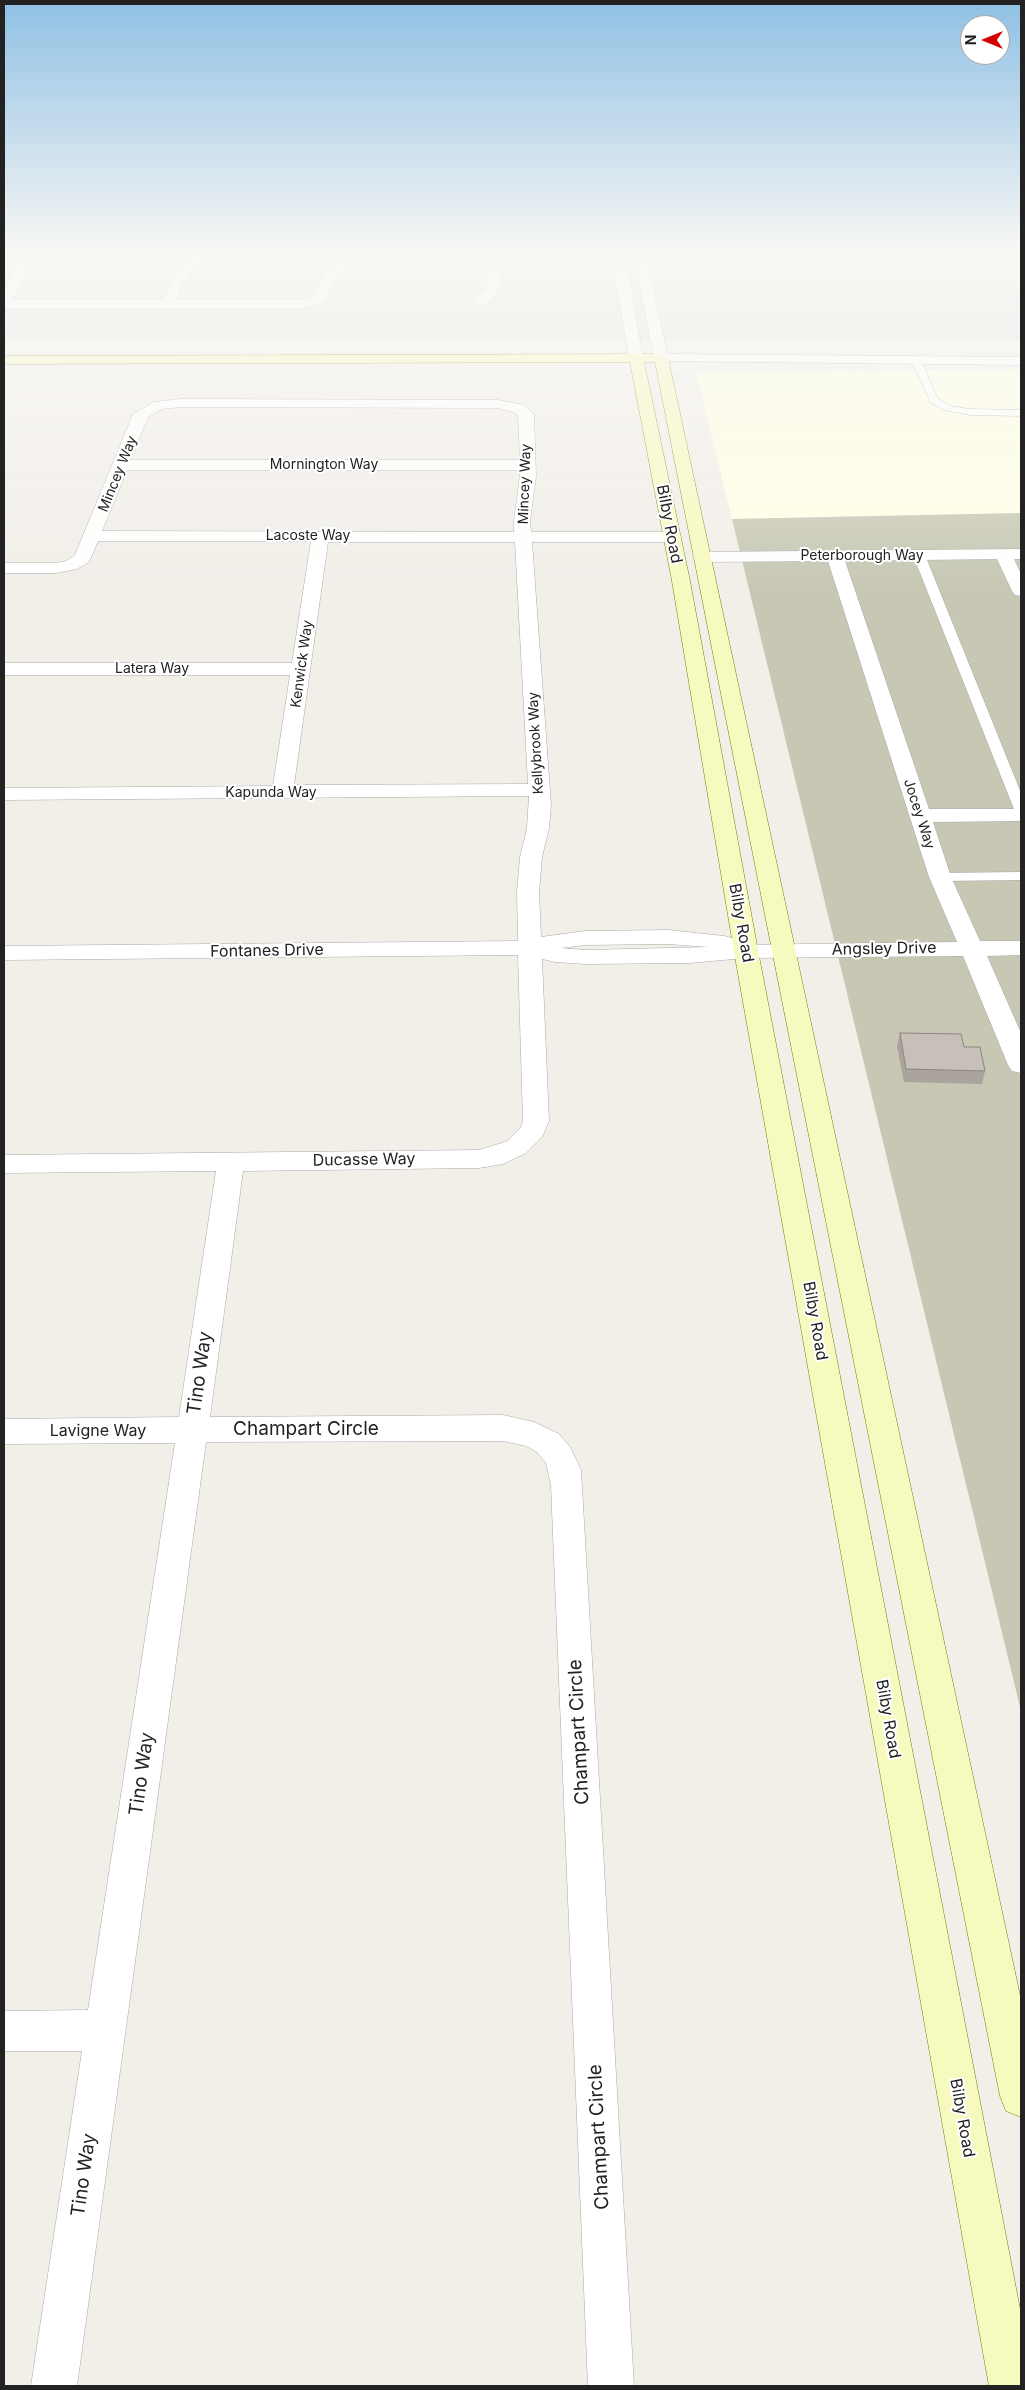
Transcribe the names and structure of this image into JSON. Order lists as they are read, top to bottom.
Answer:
{
  "streets": {
    "main road": ["Bilby Road"],
    "street": [
      "Mornington Way",
      "Mincey Way",
      "Lacoste Way",
      "Peterborough Way",
      "Kenwick Way",
      "Latera Way",
      "Kellybrook Way",
      "Kapunda Way",
      "Jocey Way",
      "Angsley Drive",
      "Fontanes Drive",
      "Ducasse Way",
      "Tino Way",
      "Champart Circle",
      "Lavigne Way"
    ]
  },
  "crossings": [
    ["Mornington Way", "Mincey Way"],
    ["Mincey Way", "Lacoste Way"],
    ["Mincey Way", "Kellybrook Way"],
    ["Bilby Road", "Lacoste Way"],
    ["Bilby Road", "Peterborough Way"],
    ["Bilby Road", "Angsley Drive"],
    ["Bilby Road", "Fontanes Drive"],
    ["Lacoste Way", "Kenwick Way"],
    ["Lacoste Way", "Kellybrook Way"],
    ["Peterborough Way", "Jocey Way"],
    ["Kenwick Way", "Latera Way"],
    ["Kenwick Way", "Kapunda Way"],
    ["Kellybrook Way", "Kapunda Way"],
    ["Kellybrook Way", "Fontanes Drive"],
    ["Kellybrook Way", "Ducasse Way"],
    ["Jocey Way", "Angsley Drive"],
    ["Angsley Drive", "Fontanes Drive"],
    ["Fontanes Drive", "Ducasse Way"],
    ["Ducasse Way", "Tino Way"],
    ["Tino Way", "Champart Circle"],
    ["Tino Way", "Lavigne Way"],
    ["Champart Circle", "Lavigne Way"]
  ],
  "north": "left"
}
